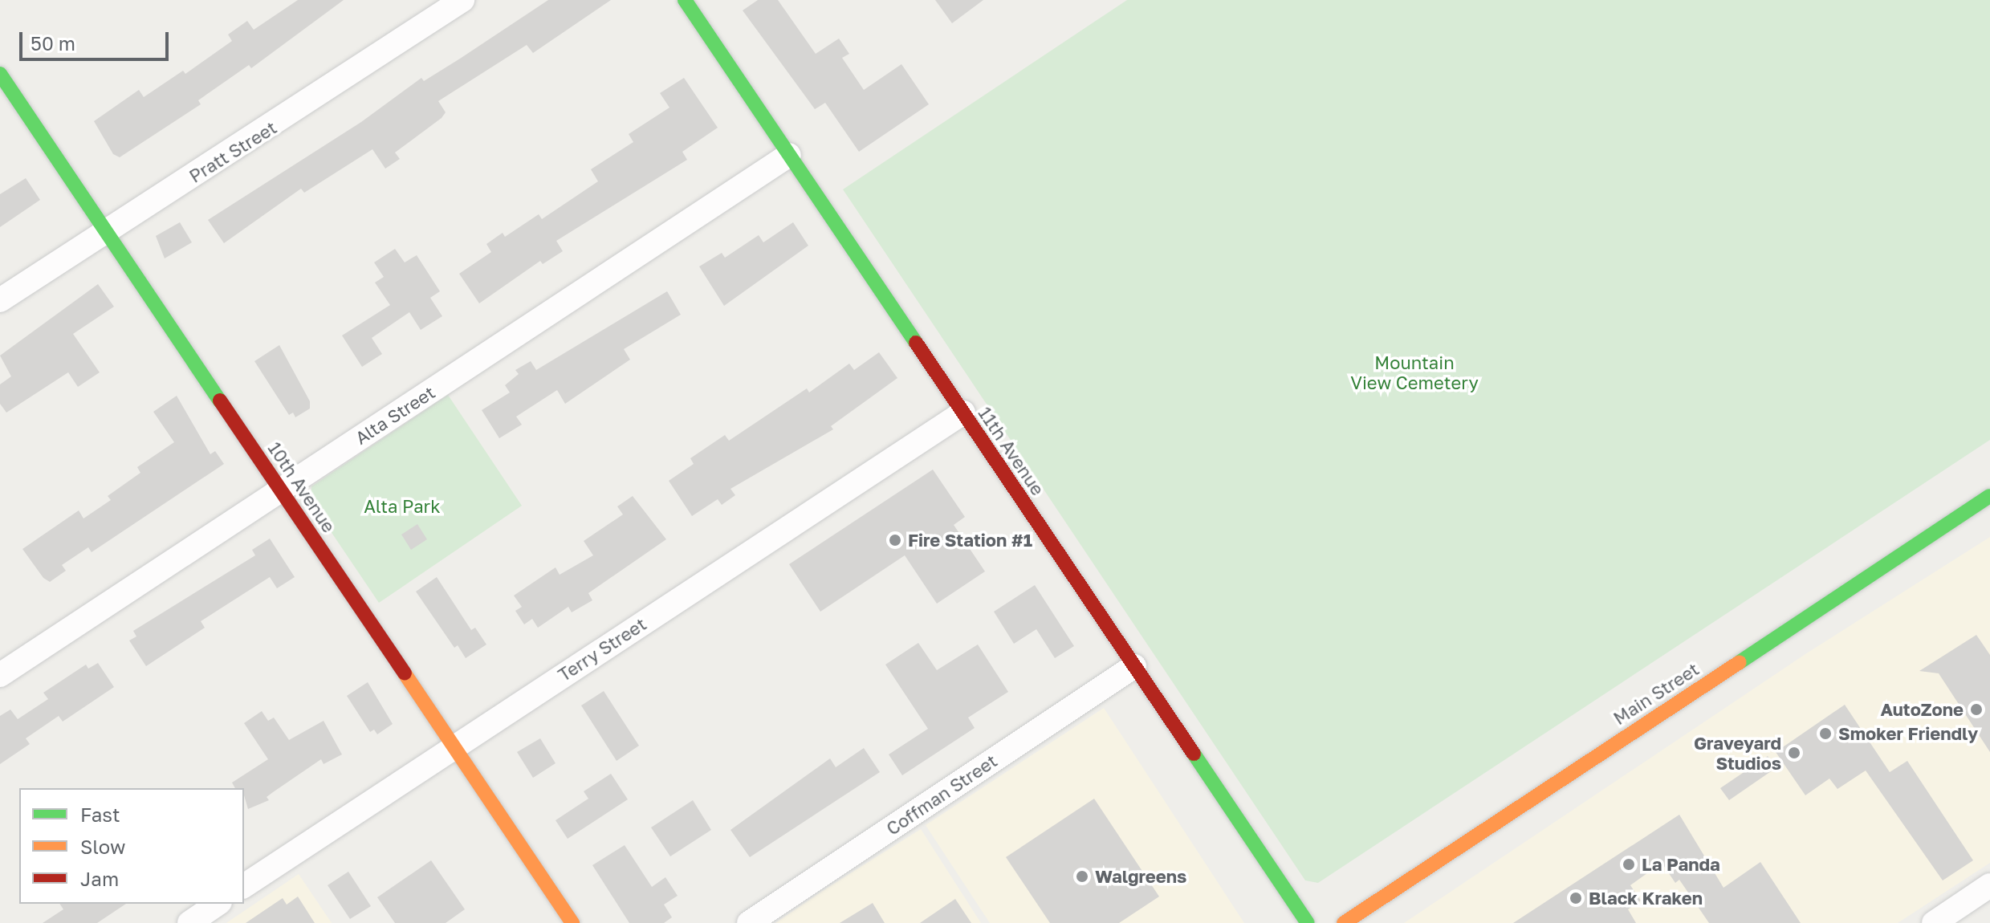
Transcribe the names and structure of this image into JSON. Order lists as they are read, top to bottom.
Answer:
{
  "streets": {
    "main road": ["11th Avenue", "10th Avenue", "Main Street"],
    "street": [
      "Pratt Street",
      "Alta Street",
      "Terry Street",
      "Coffman Street"
    ]
  },
  "crossings": [
    ["Pratt Street", "10th Avenue"],
    ["Alta Street", "11th Avenue"],
    ["Alta Street", "10th Avenue"],
    ["11th Avenue", "Terry Street"],
    ["11th Avenue", "Coffman Street"],
    ["10th Avenue", "Terry Street"]
  ],
  "parks": ["Mountain View Cemetery", "Alta Park"],
  "places": [
    "Fire Station #1",
    "AutoZone",
    "Smoker Friendly",
    "Graveyard Studios",
    "La Panda",
    "Walgreens",
    "Black Kraken"
  ],
  "legend": ["Fast", "Slow", "Jam"],
  "scale_bar": "50 m"
}
